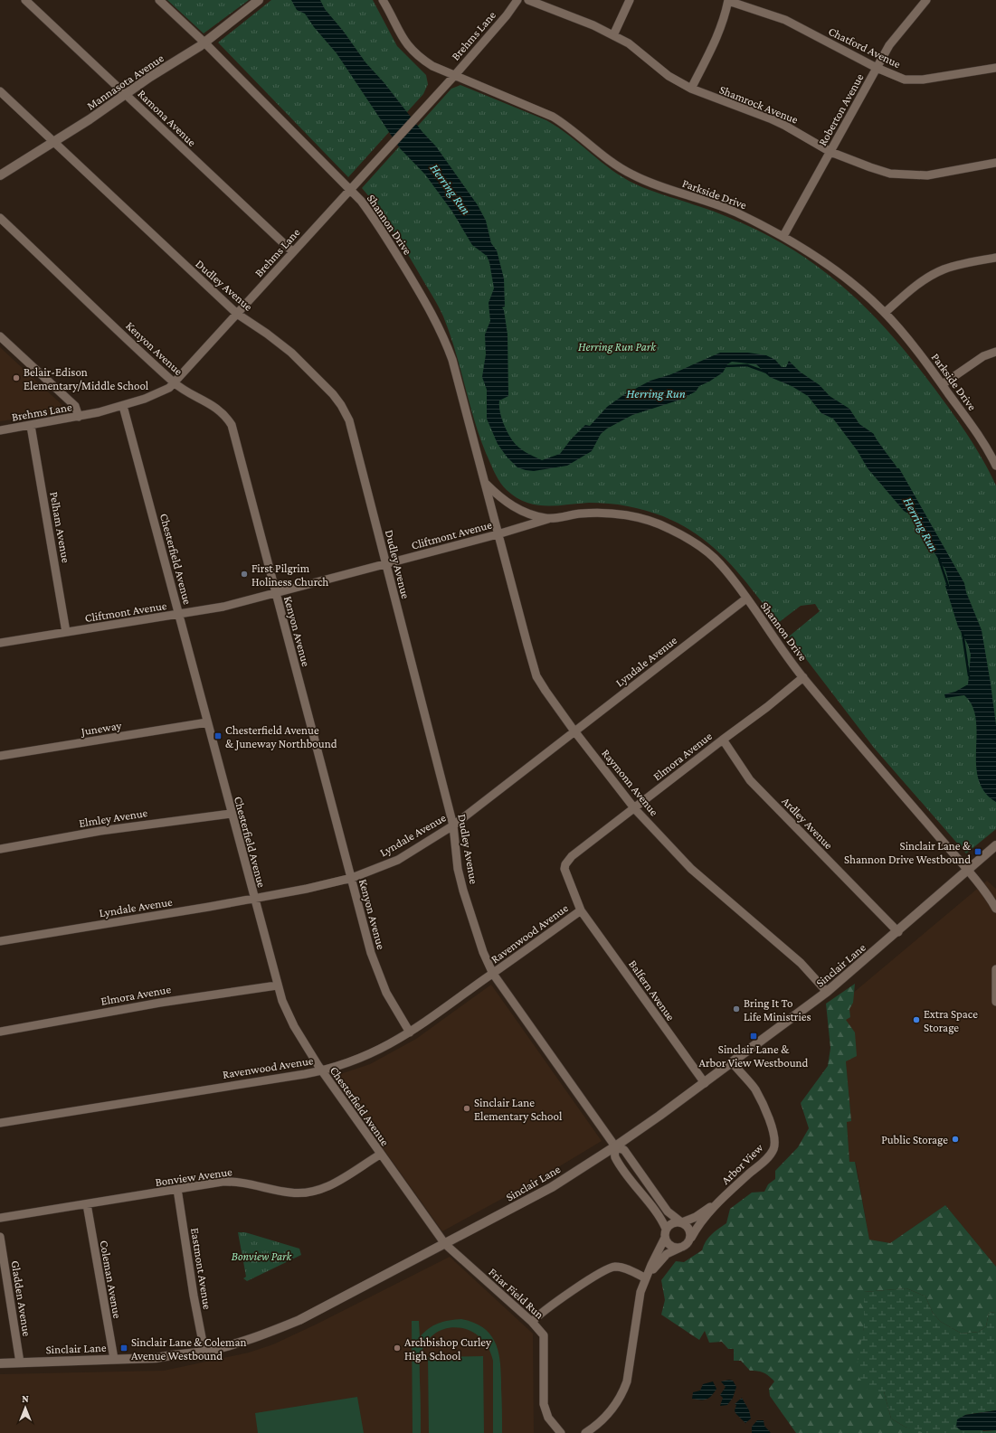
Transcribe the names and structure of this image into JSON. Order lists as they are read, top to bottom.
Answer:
{
  "streets": {
    "main road": ["Mannasota Avenue", "Sinclair Lane"],
    "street": [
      "Brehms Lane",
      "Chatford Avenue",
      "Shamrock Avenue",
      "Roberton Avenue",
      "Ramona Avenue",
      "Parkside Drive",
      "Shannon Drive",
      "Dudley Avenue",
      "Kenyon Avenue",
      "Pelham Avenue",
      "Cliftmont Avenue",
      "Chesterfield Avenue",
      "Lyndale Avenue",
      "Juneway",
      "Elmora Avenue",
      "Raymonn Avenue",
      "Elmley Avenue",
      "Ardley Avenue",
      "Ravenwood Avenue",
      "Balfern Avenue",
      "Arbor View",
      "Bonview Avenue",
      "Eastmont Avenue",
      "Coleman Avenue",
      "Friar Field Run",
      "Gladden Avenue"
    ]
  },
  "crossings": [
    ["Brehms Lane", "Ramona Avenue"],
    ["Brehms Lane", "Parkside Drive"],
    ["Brehms Lane", "Shannon Drive"],
    ["Brehms Lane", "Dudley Avenue"],
    ["Brehms Lane", "Kenyon Avenue"],
    ["Brehms Lane", "Pelham Avenue"],
    ["Brehms Lane", "Chesterfield Avenue"],
    ["Chatford Avenue", "Roberton Avenue"],
    ["Mannasota Avenue", "Ramona Avenue"],
    ["Mannasota Avenue", "Shannon Drive"],
    ["Mannasota Avenue", "Dudley Avenue"],
    ["Shamrock Avenue", "Roberton Avenue"],
    ["Roberton Avenue", "Parkside Drive"],
    ["Shannon Drive", "Cliftmont Avenue"],
    ["Shannon Drive", "Lyndale Avenue"],
    ["Shannon Drive", "Elmora Avenue"],
    ["Shannon Drive", "Raymonn Avenue"],
    ["Shannon Drive", "Sinclair Lane"],
    ["Dudley Avenue", "Cliftmont Avenue"],
    ["Dudley Avenue", "Lyndale Avenue"],
    ["Dudley Avenue", "Ravenwood Avenue"],
    ["Dudley Avenue", "Sinclair Lane"],
    ["Kenyon Avenue", "Cliftmont Avenue"],
    ["Kenyon Avenue", "Lyndale Avenue"],
    ["Kenyon Avenue", "Ravenwood Avenue"],
    ["Pelham Avenue", "Cliftmont Avenue"],
    ["Cliftmont Avenue", "Chesterfield Avenue"],
    ["Cliftmont Avenue", "Raymonn Avenue"],
    ["Chesterfield Avenue", "Lyndale Avenue"],
    ["Chesterfield Avenue", "Juneway"],
    ["Chesterfield Avenue", "Elmora Avenue"],
    ["Chesterfield Avenue", "Elmley Avenue"],
    ["Chesterfield Avenue", "Ravenwood Avenue"],
    ["Chesterfield Avenue", "Sinclair Lane"],
    ["Chesterfield Avenue", "Bonview Avenue"],
    ["Chesterfield Avenue", "Friar Field Run"],
    ["Lyndale Avenue", "Raymonn Avenue"],
    ["Elmora Avenue", "Raymonn Avenue"],
    ["Elmora Avenue", "Ardley Avenue"],
    ["Elmora Avenue", "Ravenwood Avenue"],
    ["Elmora Avenue", "Balfern Avenue"],
    ["Raymonn Avenue", "Sinclair Lane"],
    ["Ardley Avenue", "Sinclair Lane"],
    ["Ravenwood Avenue", "Balfern Avenue"],
    ["Sinclair Lane", "Balfern Avenue"],
    ["Sinclair Lane", "Arbor View"],
    ["Sinclair Lane", "Eastmont Avenue"],
    ["Sinclair Lane", "Coleman Avenue"],
    ["Sinclair Lane", "Friar Field Run"],
    ["Sinclair Lane", "Gladden Avenue"],
    ["Bonview Avenue", "Eastmont Avenue"],
    ["Bonview Avenue", "Coleman Avenue"]
  ],
  "water": ["Herring Run"],
  "parks": ["Herring Run Park", "Bonview Park"],
  "places": {
    "other": [
      "Belair-Edison Elementary/Middle School",
      "First Pilgrim Holiness Church",
      "Bring It To Life Ministries",
      "Extra Space Storage",
      "Sinclair Lane Elementary School",
      "Public Storage",
      "Archbishop Curley High School"
    ],
    "transit": [
      "Chesterfield Avenue & Juneway Northbound",
      "Sinclair Lane & Shannon Drive Westbound",
      "Sinclair Lane & Arbor View Westbound",
      "Sinclair Lane & Coleman Avenue Westbound"
    ]
  },
  "north": "top"
}
